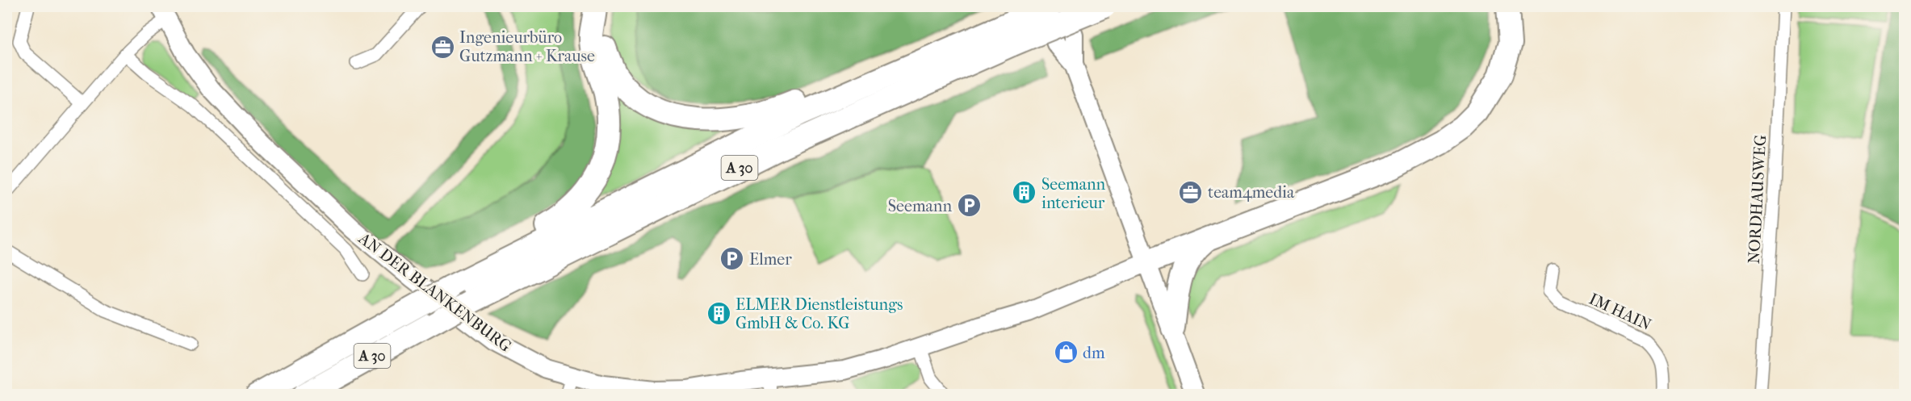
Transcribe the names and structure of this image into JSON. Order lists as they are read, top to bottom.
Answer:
{
  "streets": {
    "highway": ["A 30"],
    "street": ["NORDHAUSWEG", "AN DER BLANKENBURG", "IM HAIN"]
  },
  "places": {
    "office": ["Ingenieurbüro Gutzmann + Krause", "team4media"],
    "building": ["Seemann interieur", "ELMER Dienstleistungs GmbH & Co. KG"],
    "parking": ["Seemann", "Elmer"],
    "shop": ["dm"]
  }
}
